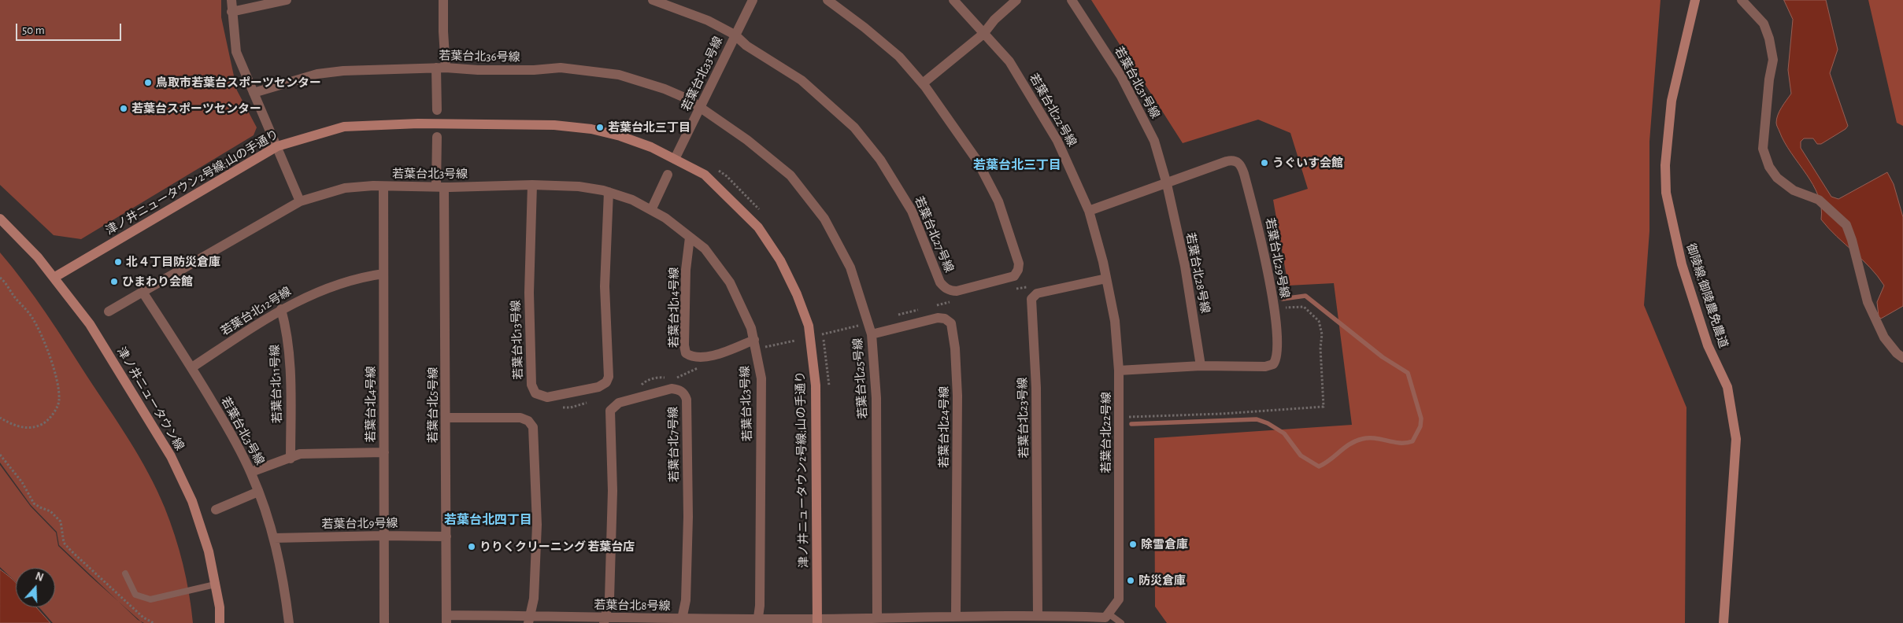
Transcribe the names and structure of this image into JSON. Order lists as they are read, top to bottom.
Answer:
{
  "streets": {
    "street": [
      "若葉台北36号線",
      "若葉台北33号線",
      "若葉台北31号線",
      "若葉台北22号線",
      "若葉台北3号線",
      "津ノ井ニュータウン2号線;山の手通り",
      "若葉台北27号線",
      "若葉台北29号線",
      "若葉台北28号線",
      "御陵線;御陵農免農道",
      "若葉台北14号線",
      "若葉台北12号線",
      "若葉台北13号線",
      "若葉台北25号線",
      "若葉台北11号線",
      "津ノ井ニュータウン線",
      "若葉台北4号線",
      "若葉台北5号線",
      "若葉台北23号線",
      "若葉台北24号線",
      "若葉台北7号線",
      "若葉台北9号線",
      "若葉台北8号線"
    ]
  },
  "crossings": [
    ["若葉台北36号線", "若葉台北33号線"],
    ["若葉台北36号線", "若葉台北25号線"],
    ["若葉台北33号線", "津ノ井ニュータウン2号線;山の手通り"],
    ["若葉台北33号線", "若葉台北27号線"],
    ["若葉台北33号線", "若葉台北25号線"],
    ["若葉台北31号線", "若葉台北29号線"],
    ["若葉台北31号線", "若葉台北28号線"],
    ["若葉台北22号線", "若葉台北29号線"],
    ["若葉台北22号線", "若葉台北23号線"],
    ["若葉台北3号線", "若葉台北14号線"],
    ["若葉台北3号線", "若葉台北12号線"],
    ["若葉台北3号線", "若葉台北13号線"],
    ["若葉台北3号線", "若葉台北4号線"],
    ["若葉台北3号線", "若葉台北5号線"],
    ["若葉台北3号線", "若葉台北9号線"],
    ["若葉台北3号線", "若葉台北8号線"],
    ["津ノ井ニュータウン2号線;山の手通り", "津ノ井ニュータウン線"],
    ["津ノ井ニュータウン2号線;山の手通り", "若葉台北8号線"],
    ["若葉台北29号線", "若葉台北28号線"],
    ["若葉台北12号線", "若葉台北11号線"],
    ["若葉台北12号線", "若葉台北4号線"],
    ["若葉台北25号線", "若葉台北24号線"],
    ["若葉台北4号線", "若葉台北9号線"],
    ["若葉台北5号線", "若葉台北9号線"],
    ["若葉台北5号線", "若葉台北8号線"],
    ["若葉台北7号線", "若葉台北8号線"]
  ],
  "districts": ["若葉台北三丁目", "若葉台北四丁目"],
  "places": [
    "鳥取市若葉台スポーツセンター",
    "若葉台スポーツセンター",
    "若葉台北三丁目",
    "うぐいす会館",
    "北４丁目防災倉庫",
    "ひまわり会館",
    "除雪倉庫",
    "りりくクリーニング 若葉台店",
    "防災倉庫"
  ],
  "scale_bar": "50 m",
  "north": "top"
}
